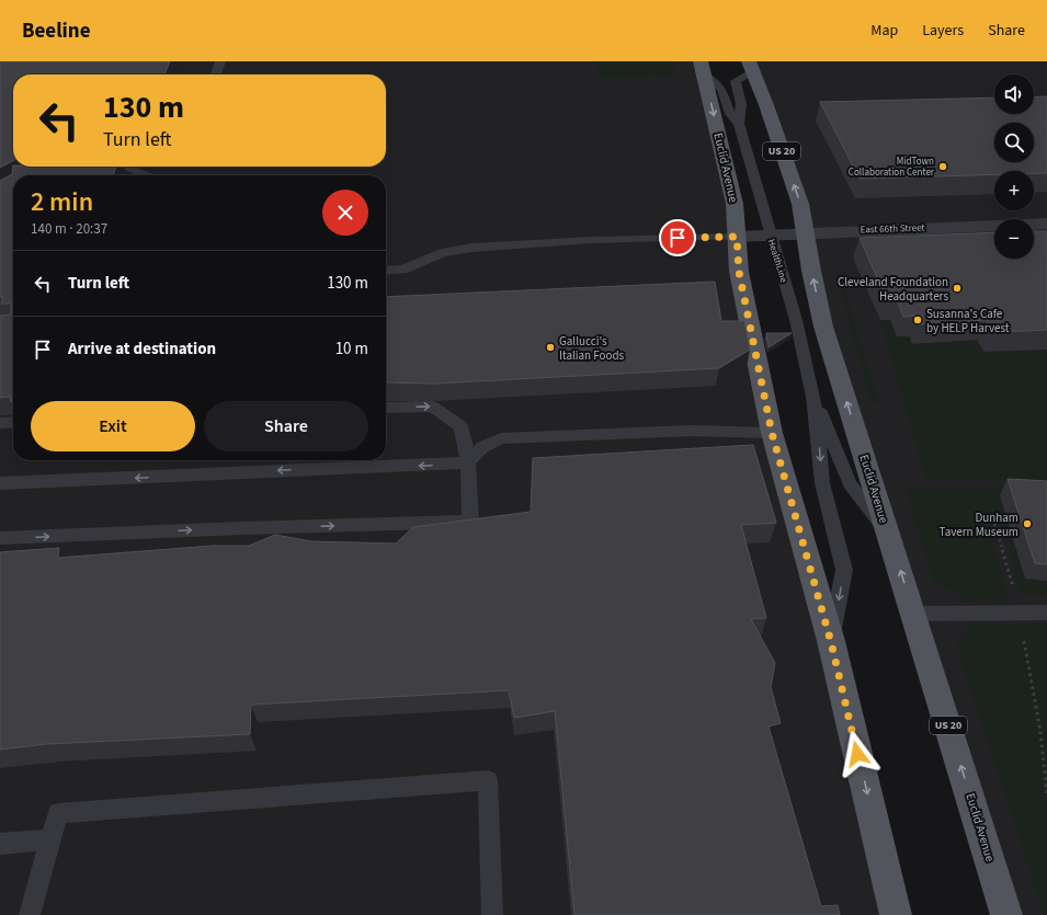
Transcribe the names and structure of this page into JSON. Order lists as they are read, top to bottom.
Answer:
{
  "streets": {
    "main road": ["US 20", "Euclid Avenue"],
    "street": ["East 66th Street"],
    "lane": ["HealthLine"]
  },
  "crossings": [
    ["Euclid Avenue", "East 66th Street"],
    ["Euclid Avenue", "HealthLine"],
    ["East 66th Street", "HealthLine"]
  ],
  "places": [
    "MidTown Collaboration Center",
    "Cleveland Foundation Headquarters",
    "Susanna's Cafe by HELP Harvest",
    "Gallucci's Italian Foods",
    "Dunham Tavern Museum"
  ],
  "page": {
    "header": "Beeline",
    "nav": ["Map", "Layers", "Share"],
    "map_buttons": ["+", "−"],
    "turn": ["130 m", "Turn left"],
    "heading": ["2 min", "140 m · 20:37"],
    "list": [
      {
        "name": "Turn left",
        "value": "130 m"
      },
      {
        "name": "Arrive at destination",
        "value": "10 m"
      }
    ],
    "buttons": ["Exit", "Share"]
  }
}
